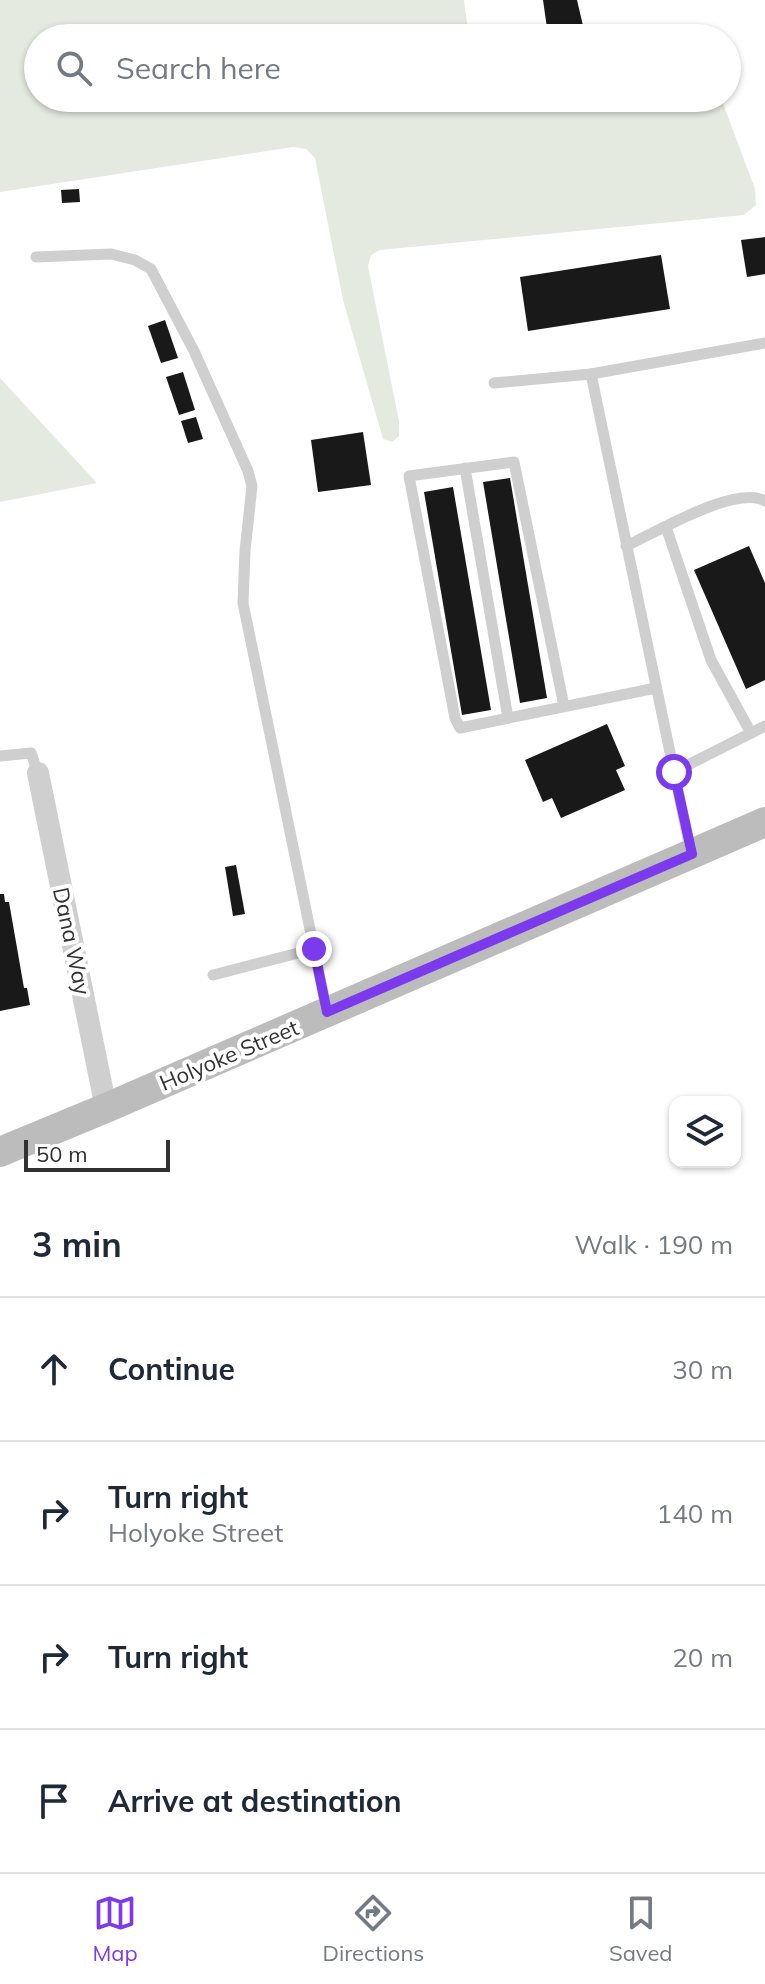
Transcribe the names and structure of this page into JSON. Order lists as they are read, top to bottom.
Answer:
{
  "streets": {
    "main road": ["Holyoke Street"],
    "street": ["Dana Way"]
  },
  "crossings": [
    ["Dana Way", "Holyoke Street"]
  ],
  "scale_bar": "50 m",
  "page": {
    "search": "Search here",
    "scale": "50 m",
    "heading": ["3 min", "Walk · 190 m"],
    "list": [
      ["Continue", "30 m"],
      ["Turn right", "Holyoke Street", "140 m"],
      ["Turn right", "20 m"],
      "Arrive at destination"
    ],
    "nav": ["Map", "Directions", "Saved"]
  }
}
